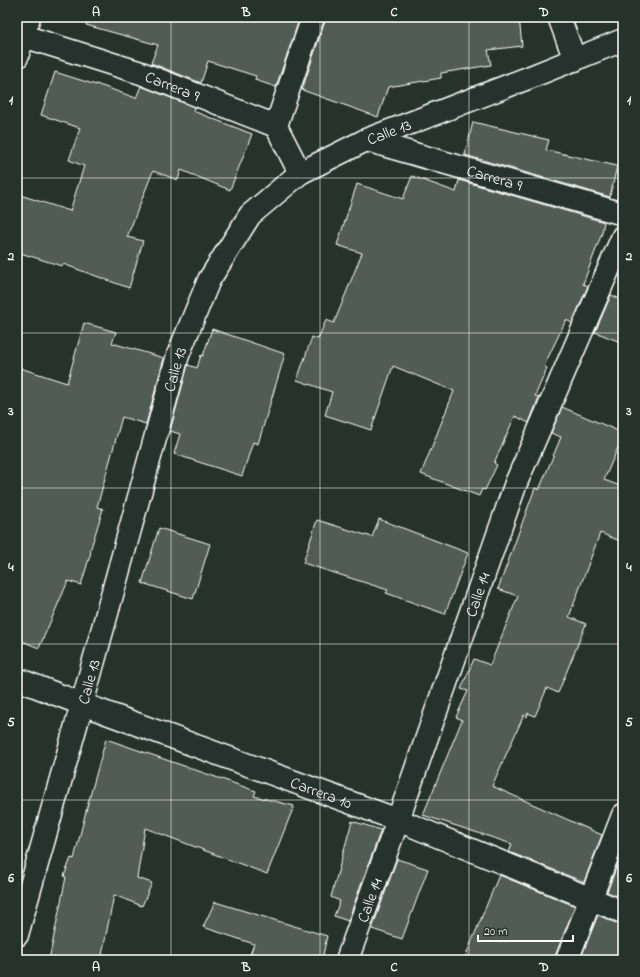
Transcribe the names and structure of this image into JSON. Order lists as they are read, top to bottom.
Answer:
{
  "streets": {
    "street": [
      "Carrera 9",
      "Calle 13",
      "Calle 14",
      "Carrera 10"
    ]
  },
  "crossings": [
    ["Carrera 9", "Calle 13"],
    ["Calle 13", "Carrera 10"],
    ["Calle 14", "Carrera 10"]
  ],
  "scale_bar": "20 m",
  "grid": {
    "columns": [
      "A",
      "B",
      "C",
      "D"
    ],
    "rows": [
      "1",
      "2",
      "3",
      "4",
      "5",
      "6"
    ]
  }
}
